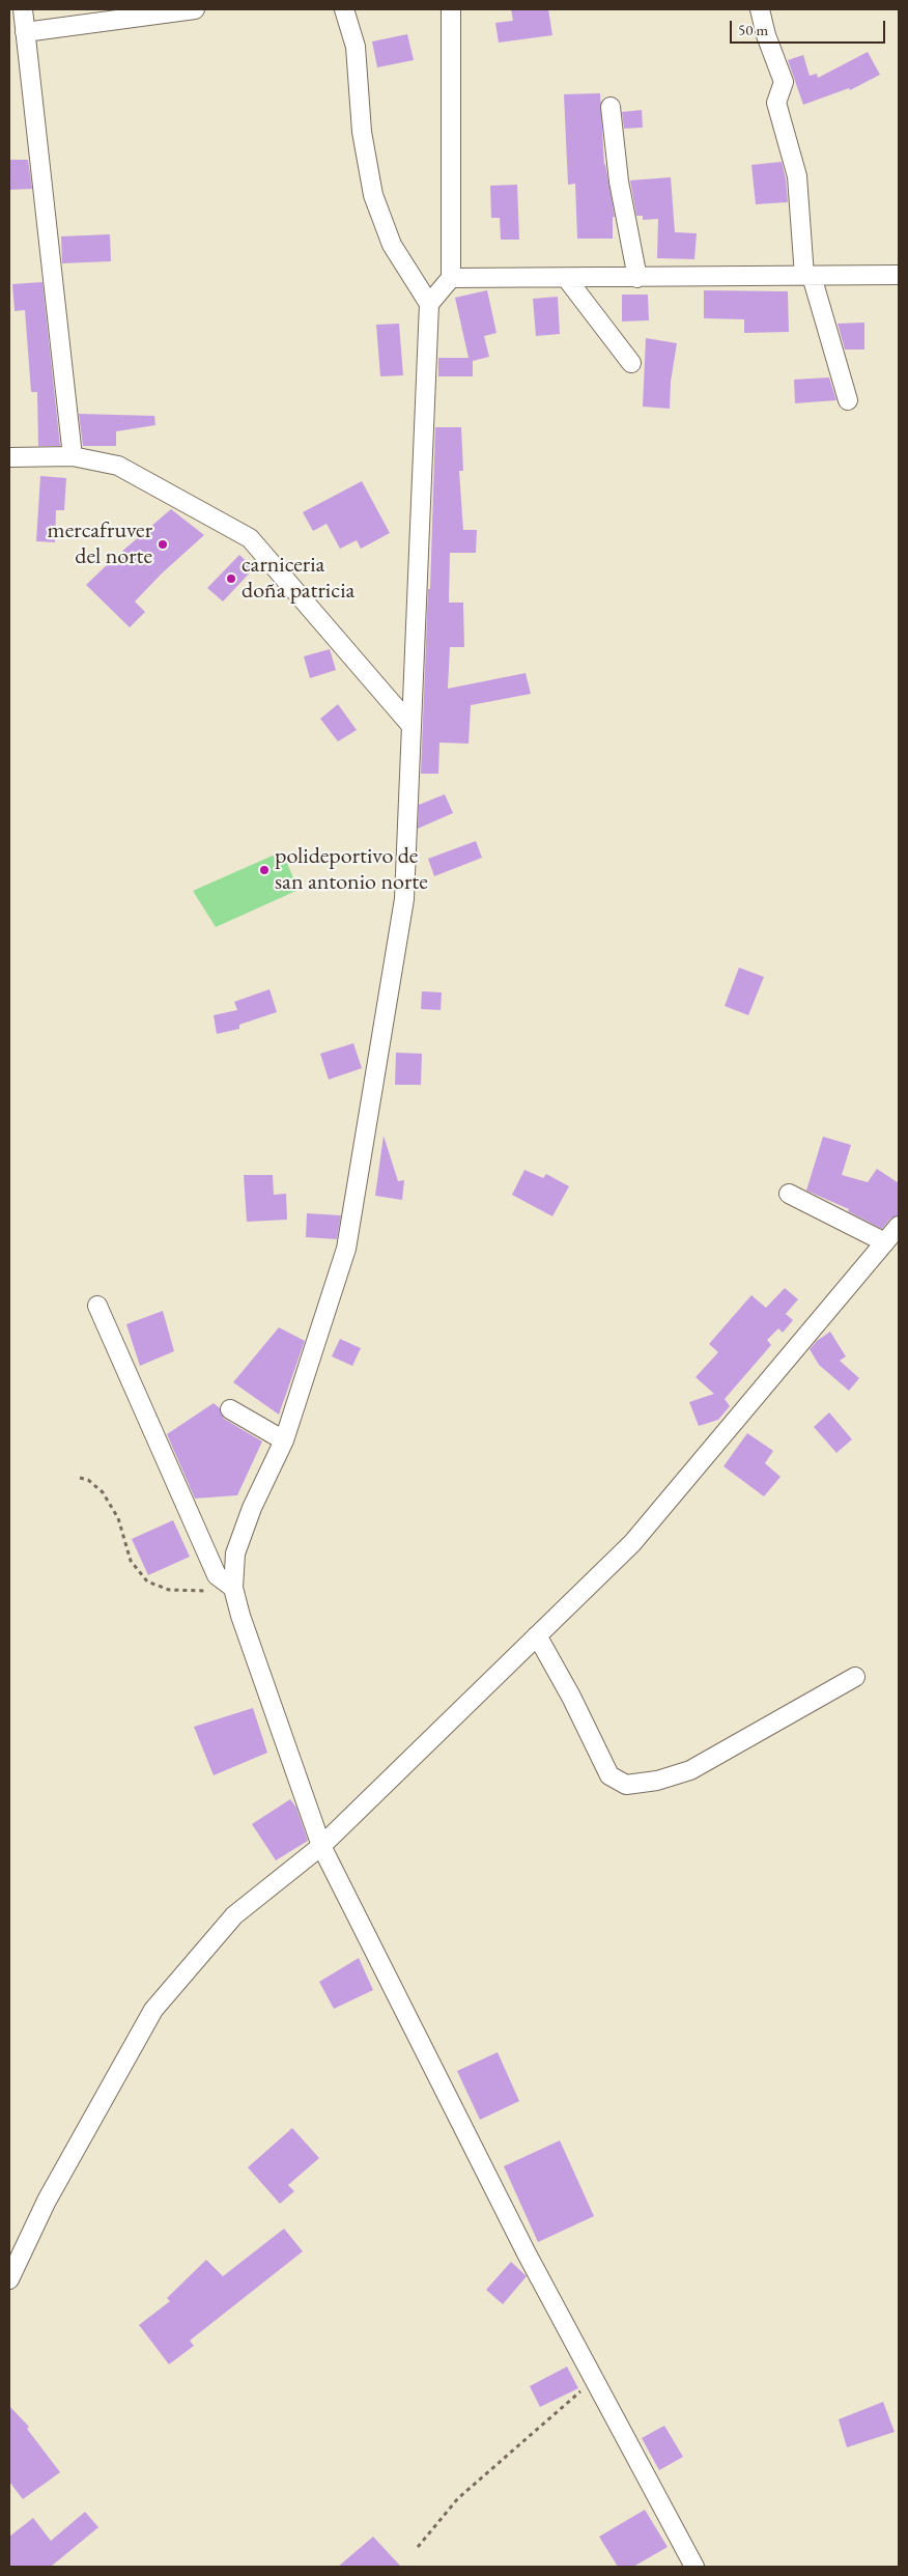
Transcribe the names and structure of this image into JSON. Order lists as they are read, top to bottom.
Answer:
{
  "places": ["mercafruver del norte", "carniceria doña patricia", "polideportivo de san antonio norte"],
  "scale_bar": "50 m"
}
